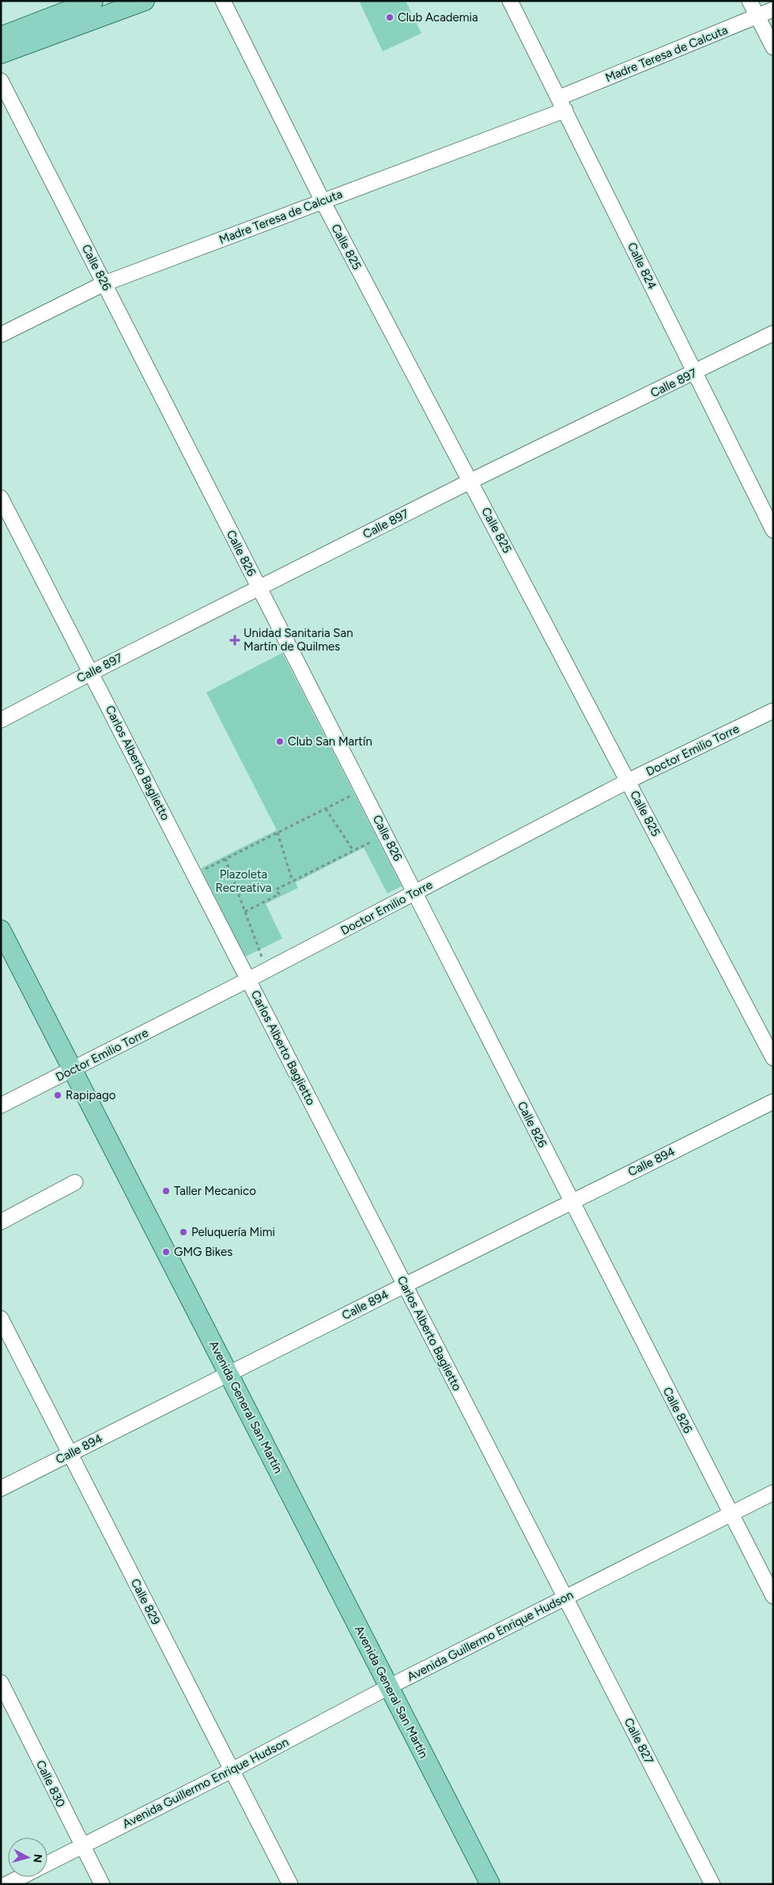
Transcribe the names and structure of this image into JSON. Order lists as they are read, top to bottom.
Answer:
{
  "streets": {
    "main road": ["Avenida General San Martín"],
    "street": [
      "Madre Teresa de Calcuta",
      "Calle 825",
      "Calle 824",
      "Calle 826",
      "Calle 897",
      "Doctor Emilio Torre",
      "Carlos Alberto Baglietto",
      "Calle 894",
      "Calle 829",
      "Avenida Guillermo Enrique Hudson",
      "Calle 827",
      "Calle 830"
    ]
  },
  "crossings": [
    ["Madre Teresa de Calcuta", "Calle 825"],
    ["Madre Teresa de Calcuta", "Calle 824"],
    ["Madre Teresa de Calcuta", "Calle 826"],
    ["Calle 825", "Calle 897"],
    ["Calle 825", "Doctor Emilio Torre"],
    ["Calle 824", "Calle 897"],
    ["Calle 826", "Calle 897"],
    ["Calle 826", "Doctor Emilio Torre"],
    ["Calle 826", "Calle 894"],
    ["Calle 826", "Avenida Guillermo Enrique Hudson"],
    ["Calle 897", "Carlos Alberto Baglietto"],
    ["Doctor Emilio Torre", "Carlos Alberto Baglietto"],
    ["Doctor Emilio Torre", "Avenida General San Martín"],
    ["Carlos Alberto Baglietto", "Calle 894"],
    ["Carlos Alberto Baglietto", "Avenida Guillermo Enrique Hudson"],
    ["Carlos Alberto Baglietto", "Calle 827"],
    ["Calle 894", "Avenida General San Martín"],
    ["Calle 894", "Calle 829"],
    ["Avenida General San Martín", "Avenida Guillermo Enrique Hudson"],
    ["Calle 829", "Avenida Guillermo Enrique Hudson"],
    ["Avenida Guillermo Enrique Hudson", "Calle 827"],
    ["Avenida Guillermo Enrique Hudson", "Calle 830"]
  ],
  "parks": ["Plazoleta Recreativa"],
  "places": {
    "other": [
      "Club Academia",
      "Club San Martín",
      "Rapipago",
      "Taller Mecanico",
      "Peluquería Mimi",
      "GMG Bikes"
    ],
    "health": ["Unidad Sanitaria San Martín de Quilmes"]
  },
  "north": "right"
}
